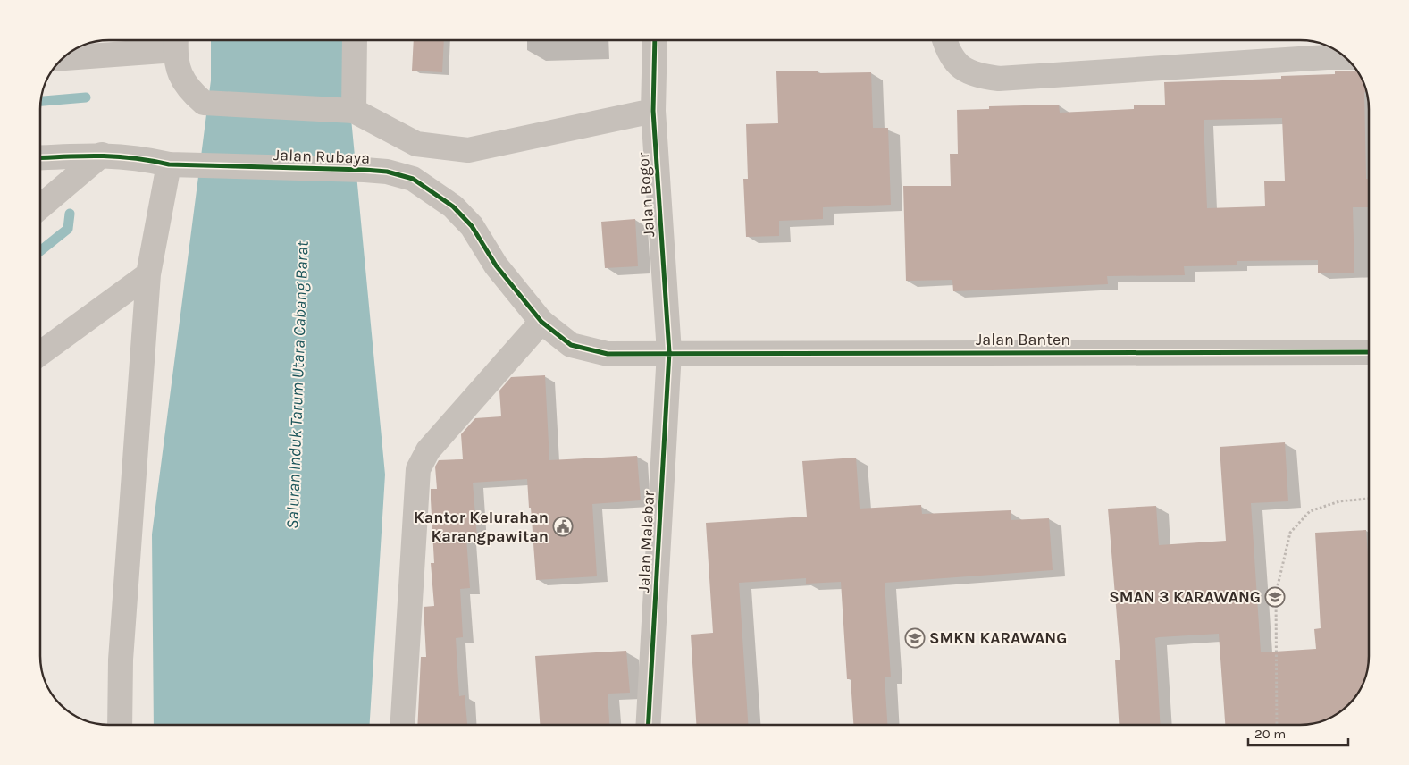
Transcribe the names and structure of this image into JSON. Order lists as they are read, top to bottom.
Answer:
{
  "streets": {
    "street": [
      "Jalan Rubaya",
      "Jalan Bogor",
      "Jalan Banten",
      "Jalan Malabar"
    ]
  },
  "crossings": [
    ["Jalan Rubaya", "Jalan Bogor"],
    ["Jalan Rubaya", "Jalan Banten"],
    ["Jalan Rubaya", "Jalan Malabar"],
    ["Jalan Bogor", "Jalan Banten"],
    ["Jalan Bogor", "Jalan Malabar"],
    ["Jalan Banten", "Jalan Malabar"]
  ],
  "water": ["Saluran Induk Tarum Utara Cabang Barat"],
  "places": {
    "public building": ["Kantor Kelurahan Karangpawitan"],
    "school or university": ["SMAN 3 KARAWANG", "SMKN KARAWANG"]
  },
  "scale_bar": "20 m"
}
